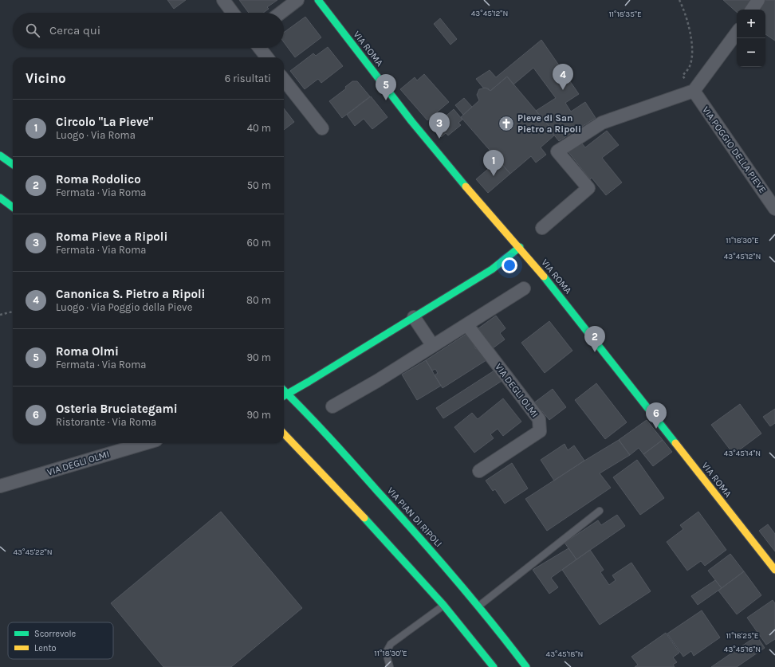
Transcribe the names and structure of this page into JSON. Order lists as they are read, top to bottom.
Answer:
{
  "streets": {
    "street": [
      "VIA ROMA",
      "VIA POGGIO DELLA PIEVE",
      "VIA DEGLI OLMI",
      "VIA PIAN DI RIPOLI"
    ]
  },
  "places": {
    "church": ["Pieve di San Pietro a Ripoli"]
  },
  "legend": ["Scorrevole", "Lento"],
  "page": {
    "map_buttons": ["+", "−"],
    "search": "Cerca qui",
    "heading": ["Vicino", "6 risultati"],
    "pins": [
      "4",
      "5",
      "3",
      "1",
      "2",
      "6"
    ],
    "list": [
      {
        "mark": "1",
        "name": "Circolo \"La Pieve\"",
        "note": "Luogo · Via Roma",
        "value": "40 m"
      },
      {
        "mark": "2",
        "name": "Roma Rodolico",
        "note": "Fermata · Via Roma",
        "value": "50 m"
      },
      {
        "mark": "3",
        "name": "Roma Pieve a Ripoli",
        "note": "Fermata · Via Roma",
        "value": "60 m"
      },
      {
        "mark": "4",
        "name": "Canonica S. Pietro a Ripoli",
        "note": "Luogo · Via Poggio della Pieve",
        "value": "80 m"
      },
      {
        "mark": "5",
        "name": "Roma Olmi",
        "note": "Fermata · Via Roma",
        "value": "90 m"
      },
      {
        "mark": "6",
        "name": "Osteria Bruciategami",
        "note": "Ristorante · Via Roma",
        "value": "90 m"
      }
    ]
  },
  "coordinates": [
    "43°45'12\"N",
    "11°18'35\"E",
    "11°18'30\"E",
    "43°45'14\"N",
    "43°45'22\"N",
    "11°18'25\"E",
    "43°45'16\"N",
    "43°45'18\"N"
  ]
}
